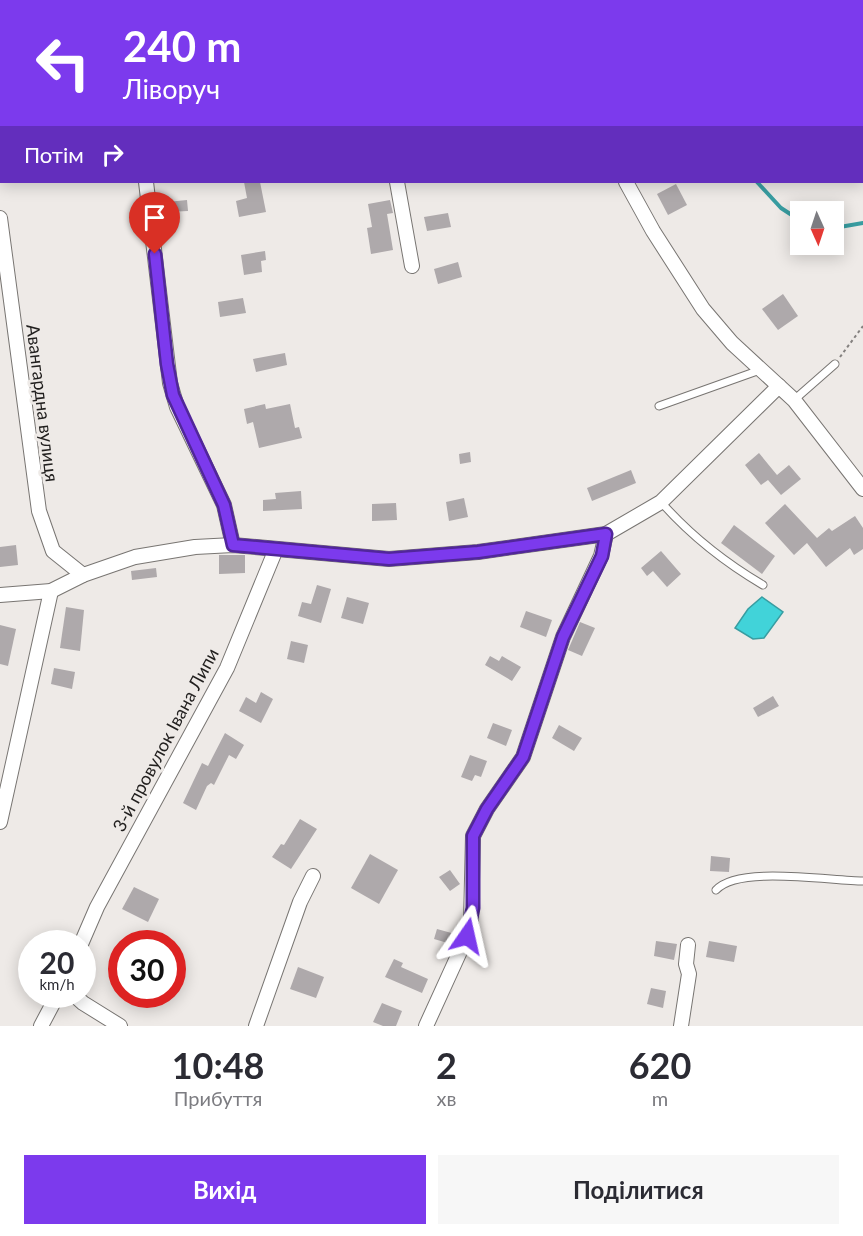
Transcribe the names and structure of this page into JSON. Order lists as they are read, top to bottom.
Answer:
{
  "streets": {
    "street": ["Авангардна вулиця", "3-й провулок Івана Липи"]
  },
  "north": "bottom",
  "page": {
    "turn": ["240 m", "Ліворуч"],
    "then": "Потім",
    "speed": "20 km/h",
    "limit": "30",
    "eta": [
      "10:48",
      "Прибуття",
      "2",
      "хв",
      "620",
      "m"
    ],
    "buttons": ["Вихід", "Поділитися"]
  }
}
